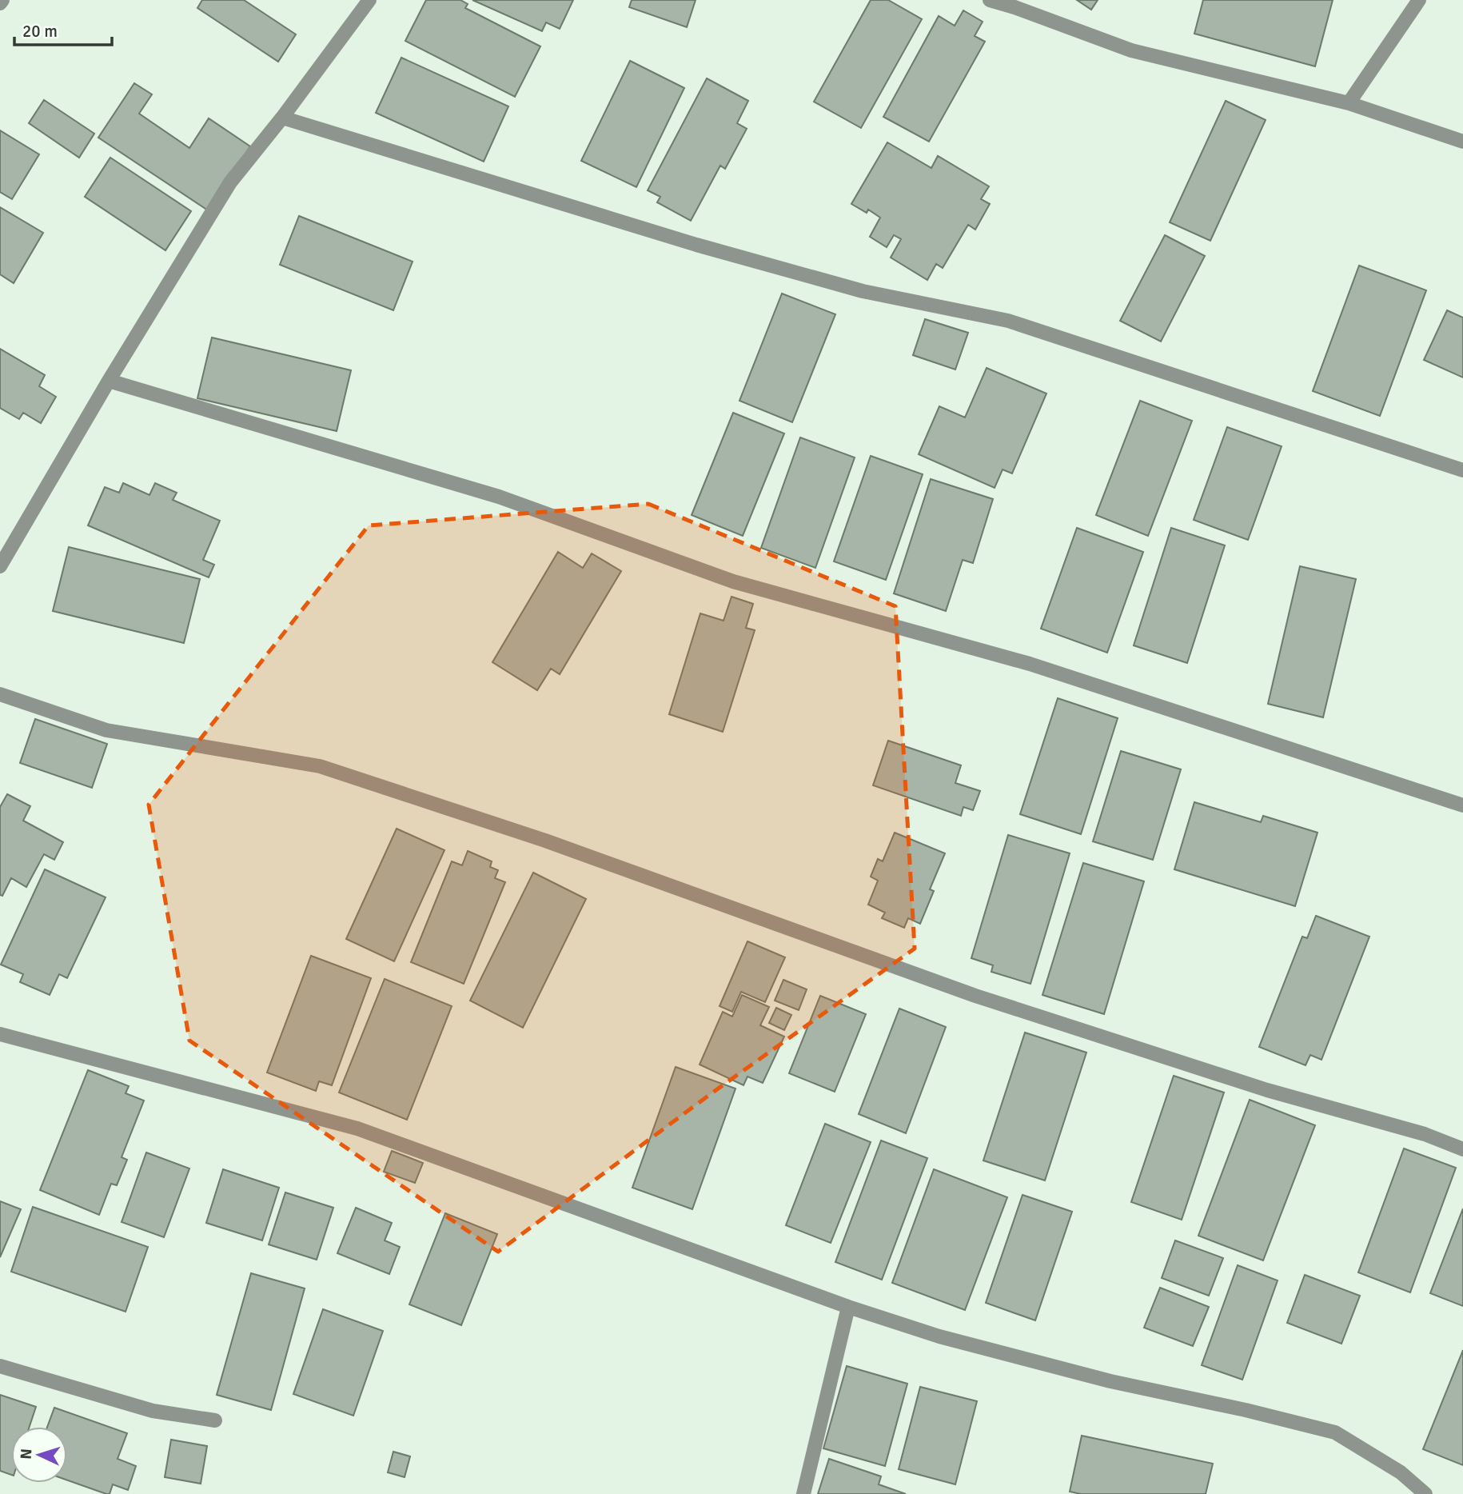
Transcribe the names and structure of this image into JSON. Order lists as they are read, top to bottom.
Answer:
{
  "scale_bar": "20 m",
  "north": "left"
}
